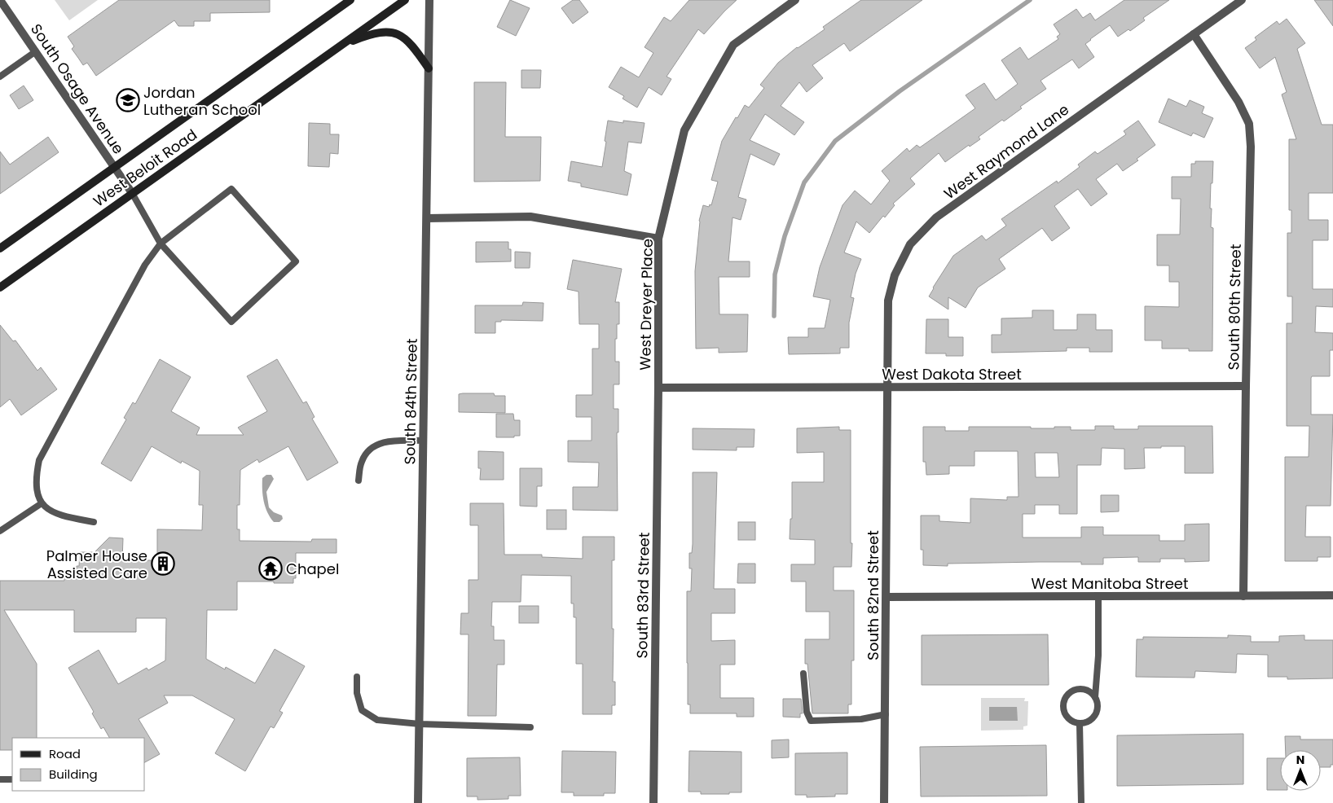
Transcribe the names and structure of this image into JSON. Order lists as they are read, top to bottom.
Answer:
{
  "streets": {
    "main road": ["West Beloit Road"],
    "street": [
      "South Osage Avenue",
      "West Raymond Lane",
      "West Dreyer Place",
      "South 80th Street",
      "West Dakota Street",
      "South 84th Street",
      "West Manitoba Street",
      "South 83rd Street",
      "South 82nd Street"
    ]
  },
  "crossings": [
    ["South Osage Avenue", "West Beloit Road"],
    ["West Raymond Lane", "South 80th Street"],
    ["West Raymond Lane", "West Dakota Street"],
    ["West Raymond Lane", "South 82nd Street"],
    ["West Dreyer Place", "West Dakota Street"],
    ["West Dreyer Place", "South 83rd Street"],
    ["South 80th Street", "West Dakota Street"],
    ["South 80th Street", "West Manitoba Street"],
    ["West Dakota Street", "South 83rd Street"],
    ["West Dakota Street", "South 82nd Street"],
    ["West Manitoba Street", "South 82nd Street"]
  ],
  "places": {
    "school or university": ["Jordan Lutheran School"],
    "building": ["Palmer House Assisted Care"],
    "temple": ["Chapel"]
  },
  "legend": ["Road", "Building"],
  "north": "top"
}
